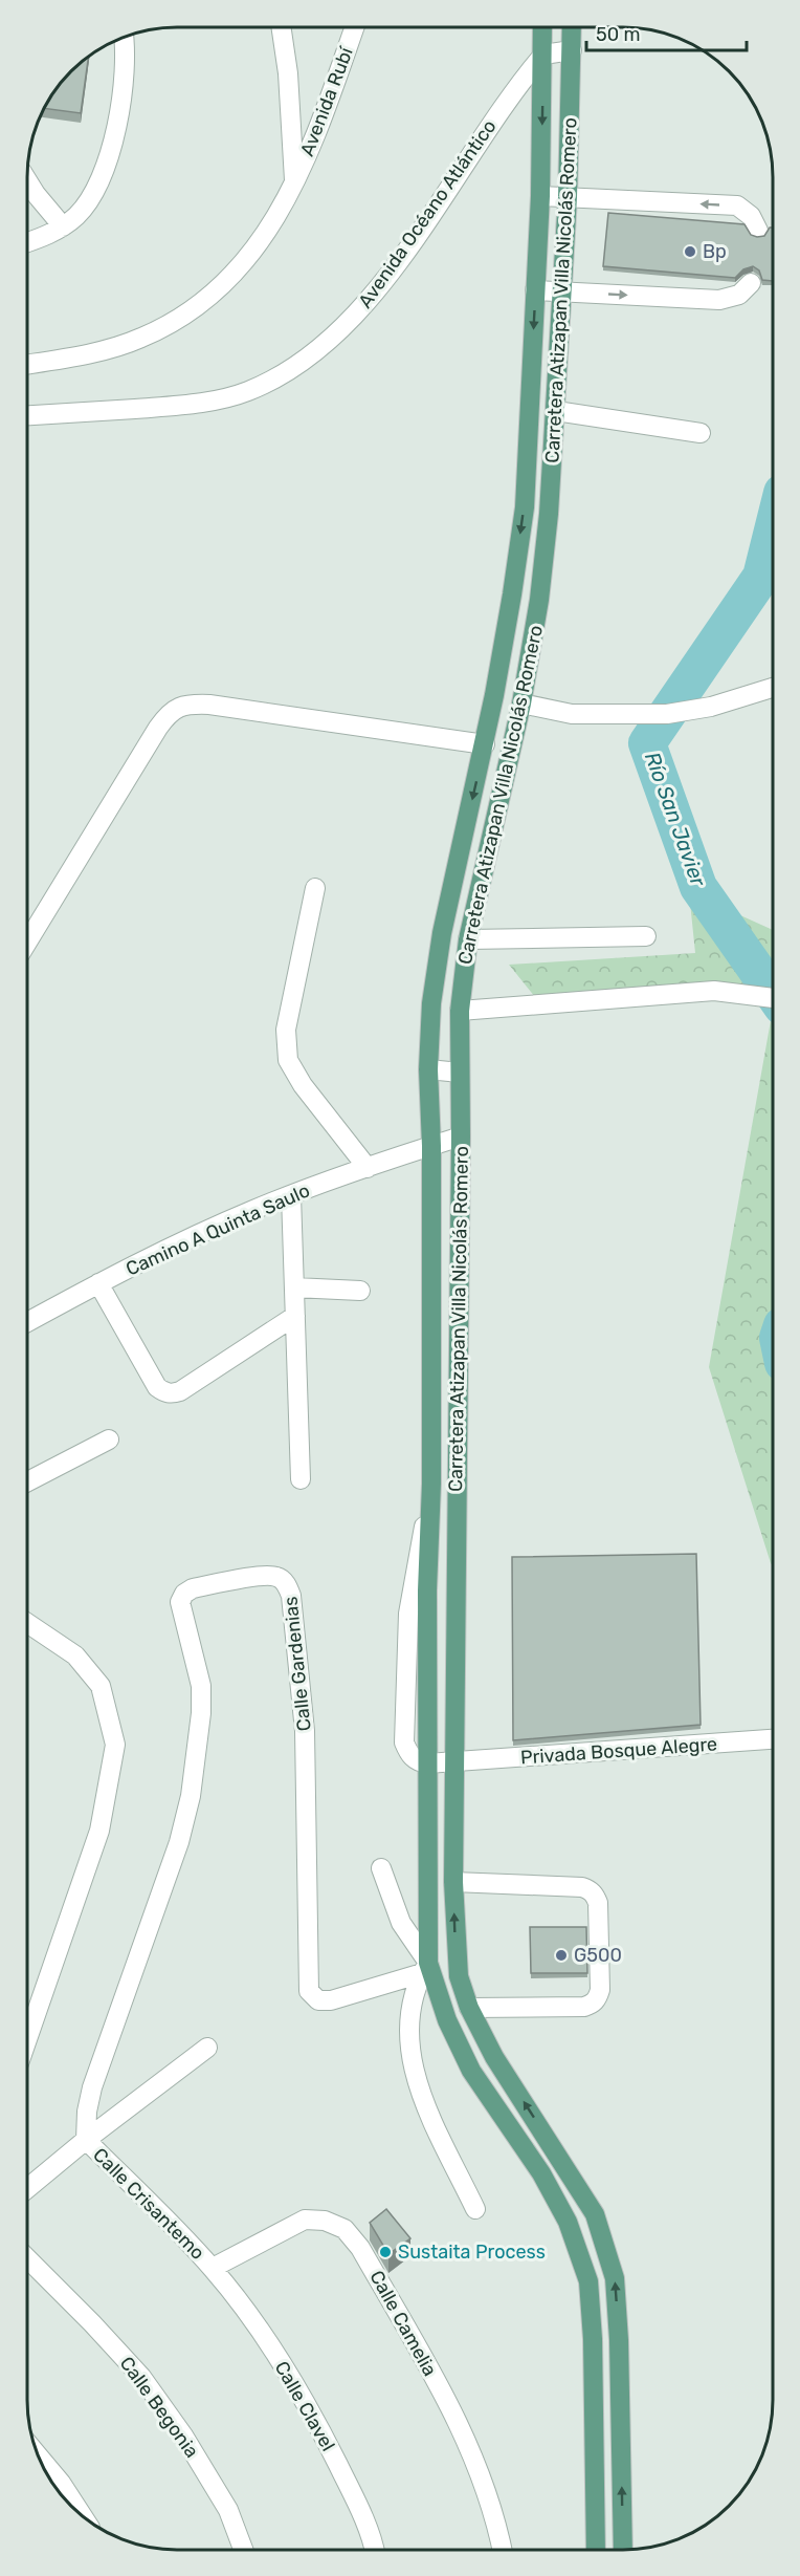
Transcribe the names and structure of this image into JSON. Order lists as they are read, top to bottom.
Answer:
{
  "streets": {
    "main road": ["Carretera Atizapan Villa Nicolás Romero"],
    "street": [
      "Avenida Rubí",
      "Avenida Océano Atlántico",
      "Camino A Quinta Saulo",
      "Calle Gardenias",
      "Privada Bosque Alegre",
      "Calle Crisantemo",
      "Calle Camelia",
      "Calle Clavel",
      "Calle Begonia"
    ]
  },
  "crossings": [
    ["Avenida Océano Atlántico", "Carretera Atizapan Villa Nicolás Romero"],
    ["Carretera Atizapan Villa Nicolás Romero", "Camino A Quinta Saulo"],
    ["Carretera Atizapan Villa Nicolás Romero", "Calle Gardenias"],
    ["Carretera Atizapan Villa Nicolás Romero", "Privada Bosque Alegre"],
    ["Calle Gardenias", "Calle Crisantemo"],
    ["Calle Crisantemo", "Calle Camelia"],
    ["Calle Crisantemo", "Calle Clavel"],
    ["Calle Camelia", "Calle Clavel"]
  ],
  "water": ["Río San Javier"],
  "places": ["Bp", "G500", "Sustaita Process"],
  "scale_bar": "50 m"
}
